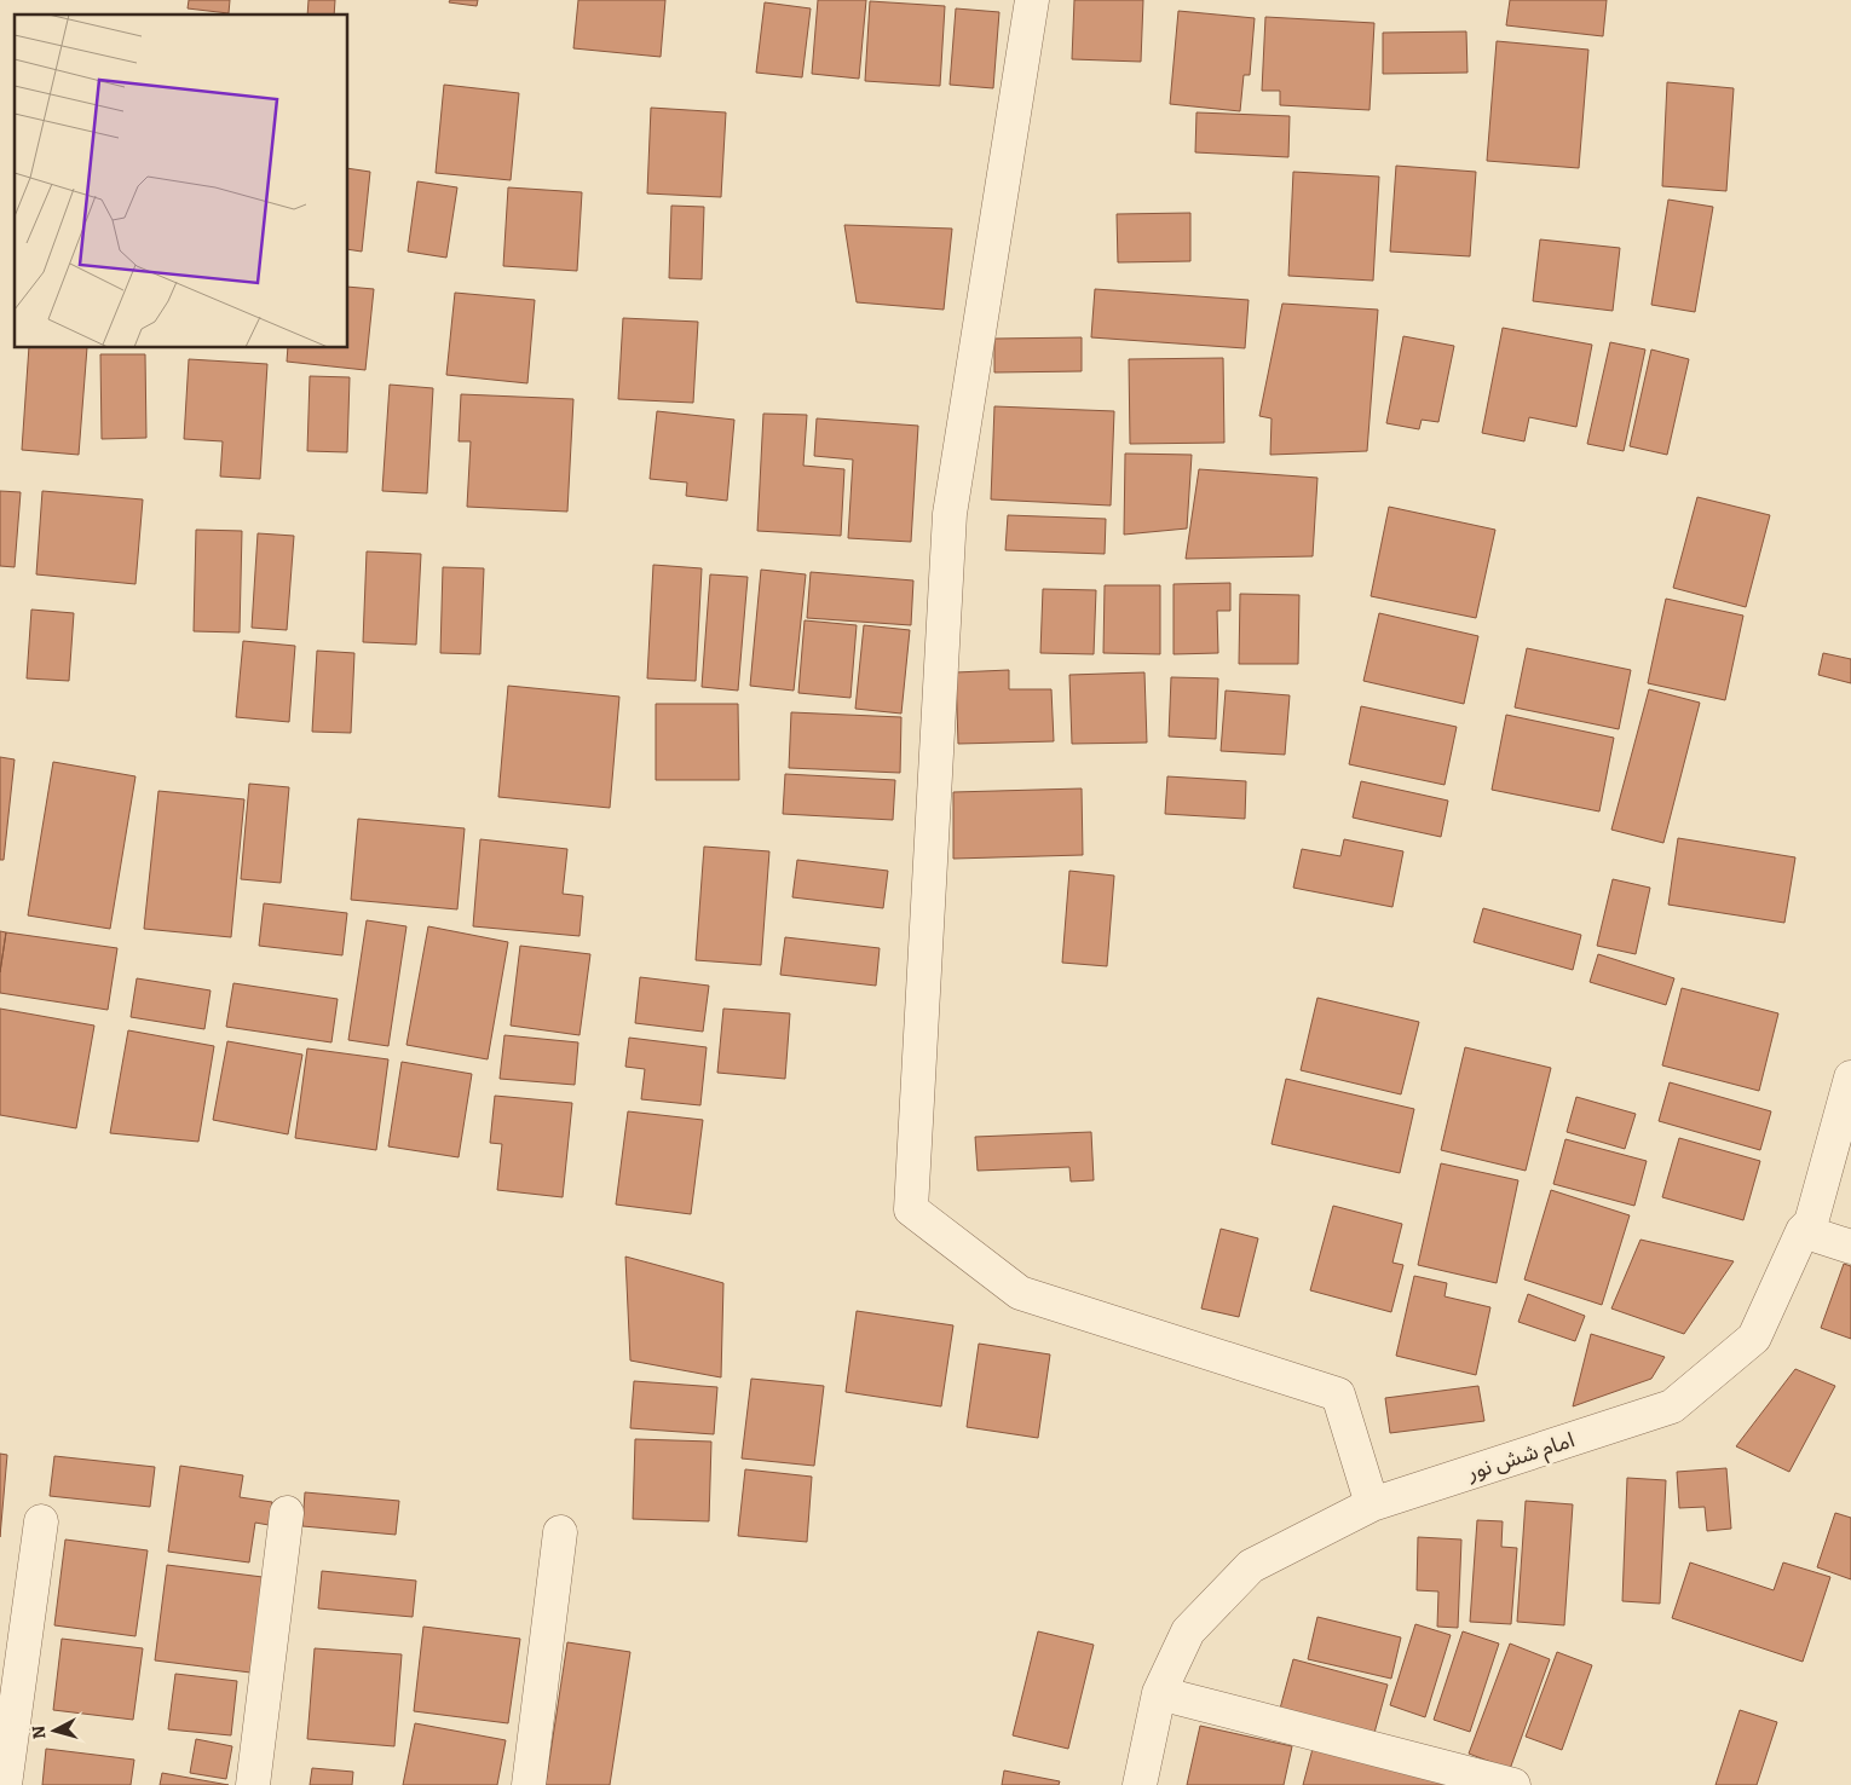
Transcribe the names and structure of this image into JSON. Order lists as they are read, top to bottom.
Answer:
{
  "streets": {
    "street": ["امام شش نور"]
  },
  "north": "left"
}
